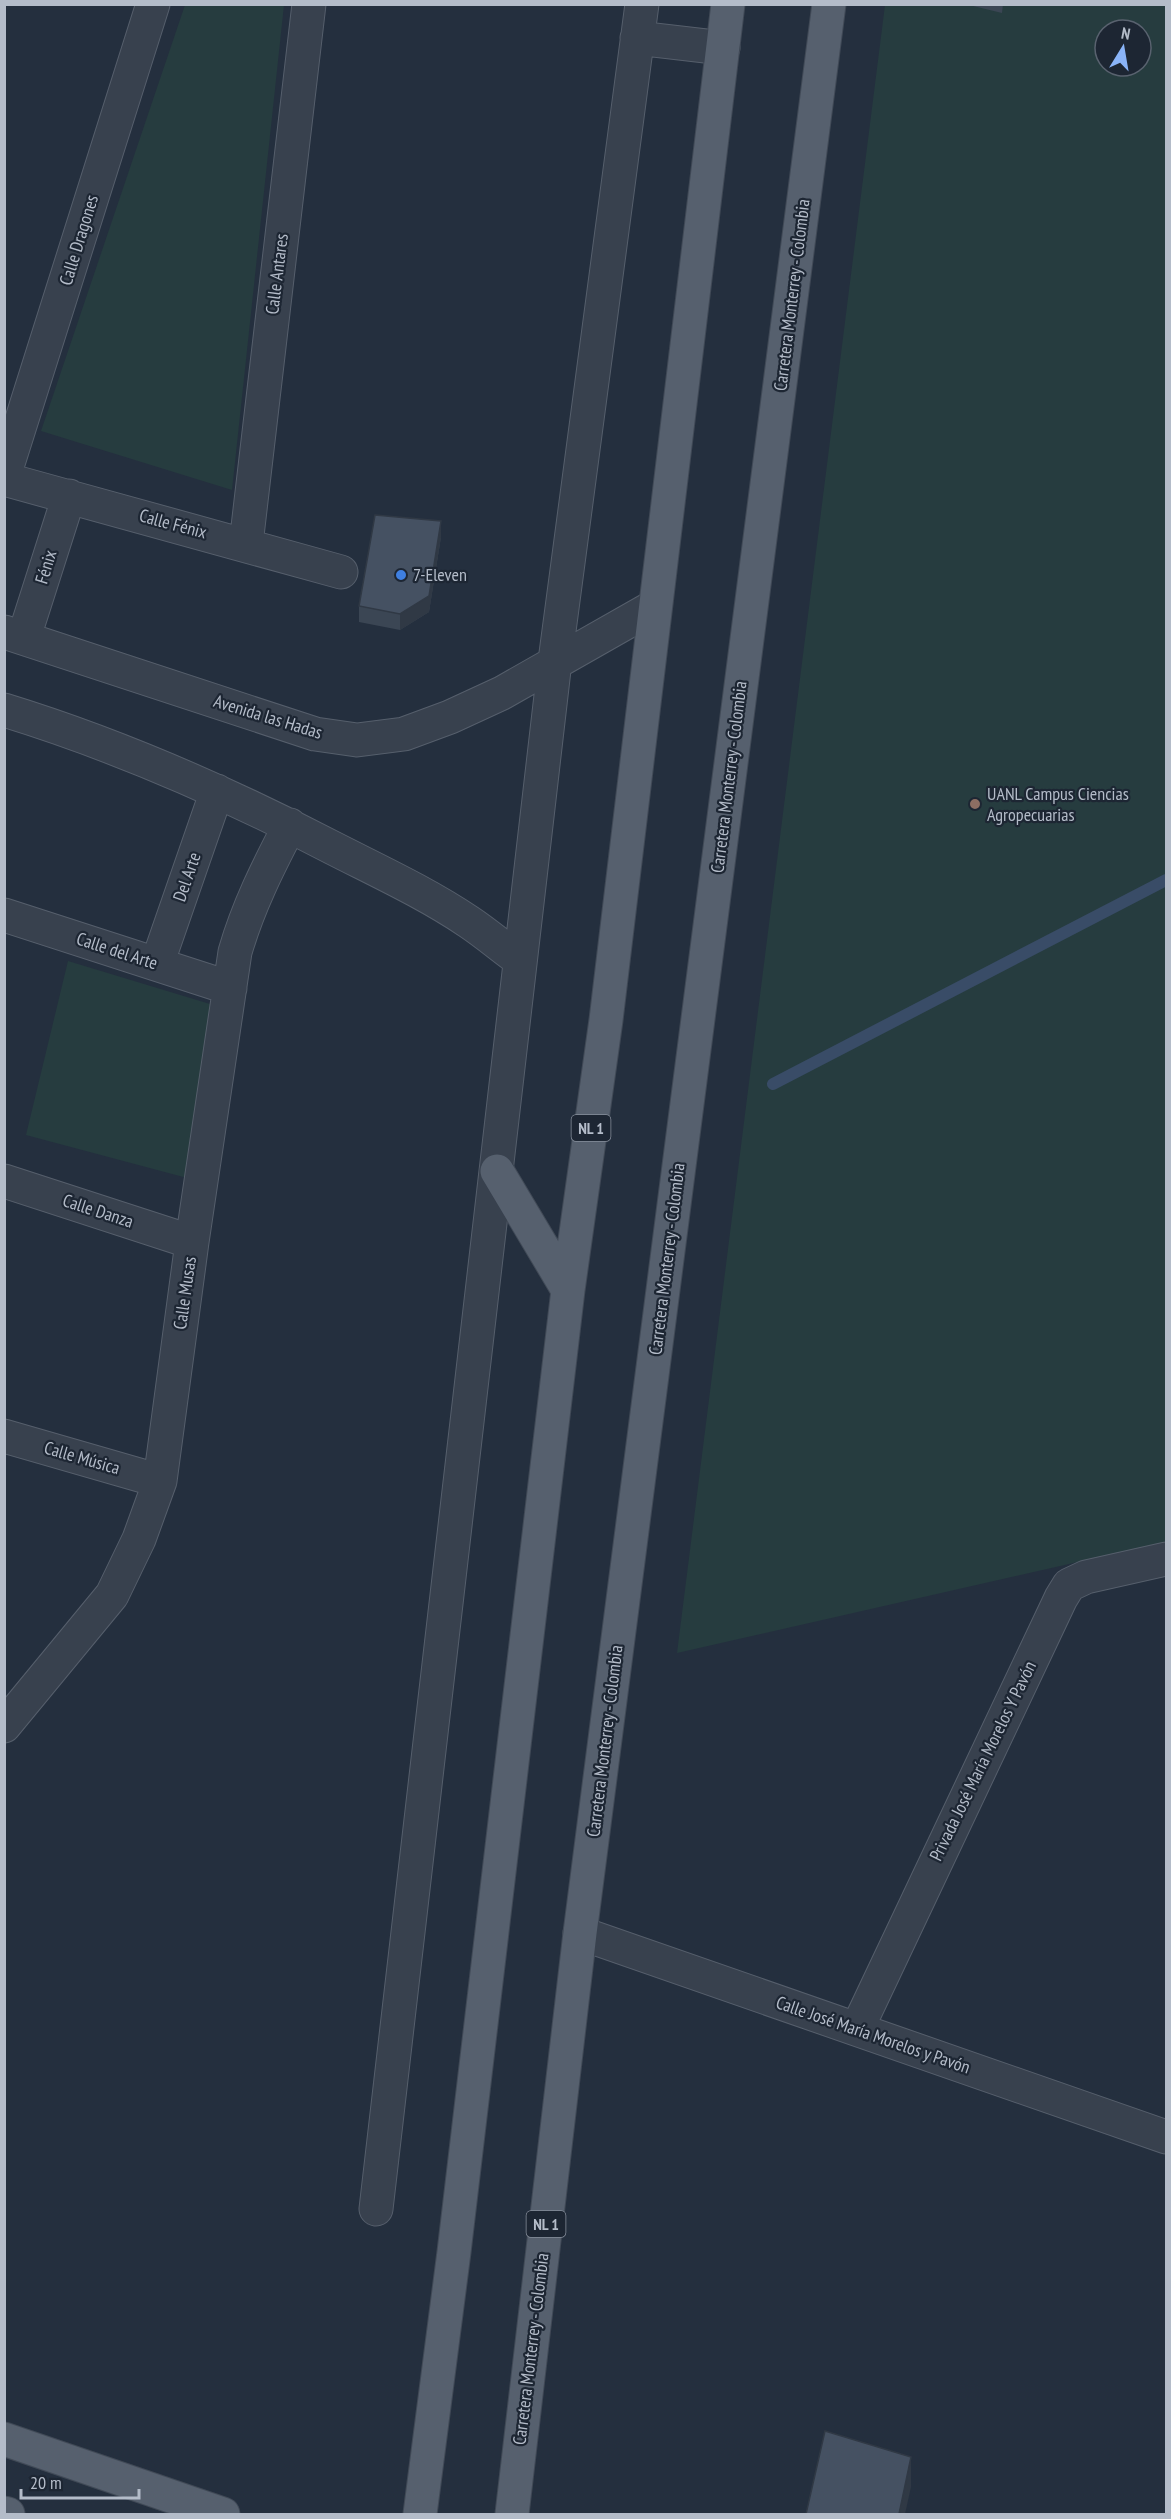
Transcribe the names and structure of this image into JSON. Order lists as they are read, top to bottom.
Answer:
{
  "streets": {
    "main road": ["Carretera Monterrey - Colombia", "NL 1"],
    "street": [
      "Calle Dragones",
      "Calle Antares",
      "Calle Fénix",
      "Fénix",
      "Avenida las Hadas",
      "Del Arte",
      "Calle del Arte",
      "Calle Danza",
      "Calle Musas",
      "Calle Música",
      "Privada José María Morelos Y Pavón",
      "Calle José María Morelos y Pavón"
    ]
  },
  "crossings": [
    ["Calle Dragones", "Calle Fénix"],
    ["Calle Antares", "Calle Fénix"],
    ["Carretera Monterrey - Colombia", "Calle José María Morelos y Pavón"],
    ["Calle Fénix", "Fénix"],
    ["Fénix", "Avenida las Hadas"],
    ["Avenida las Hadas", "NL 1"],
    ["Del Arte", "Calle del Arte"],
    ["Calle del Arte", "Calle Musas"],
    ["Calle Danza", "Calle Musas"],
    ["Calle Musas", "Calle Música"],
    ["Privada José María Morelos Y Pavón", "Calle José María Morelos y Pavón"]
  ],
  "places": ["7-Eleven", "UANL Campus Ciencias Agropecuarias"],
  "scale_bar": "20 m",
  "north": "top"
}
